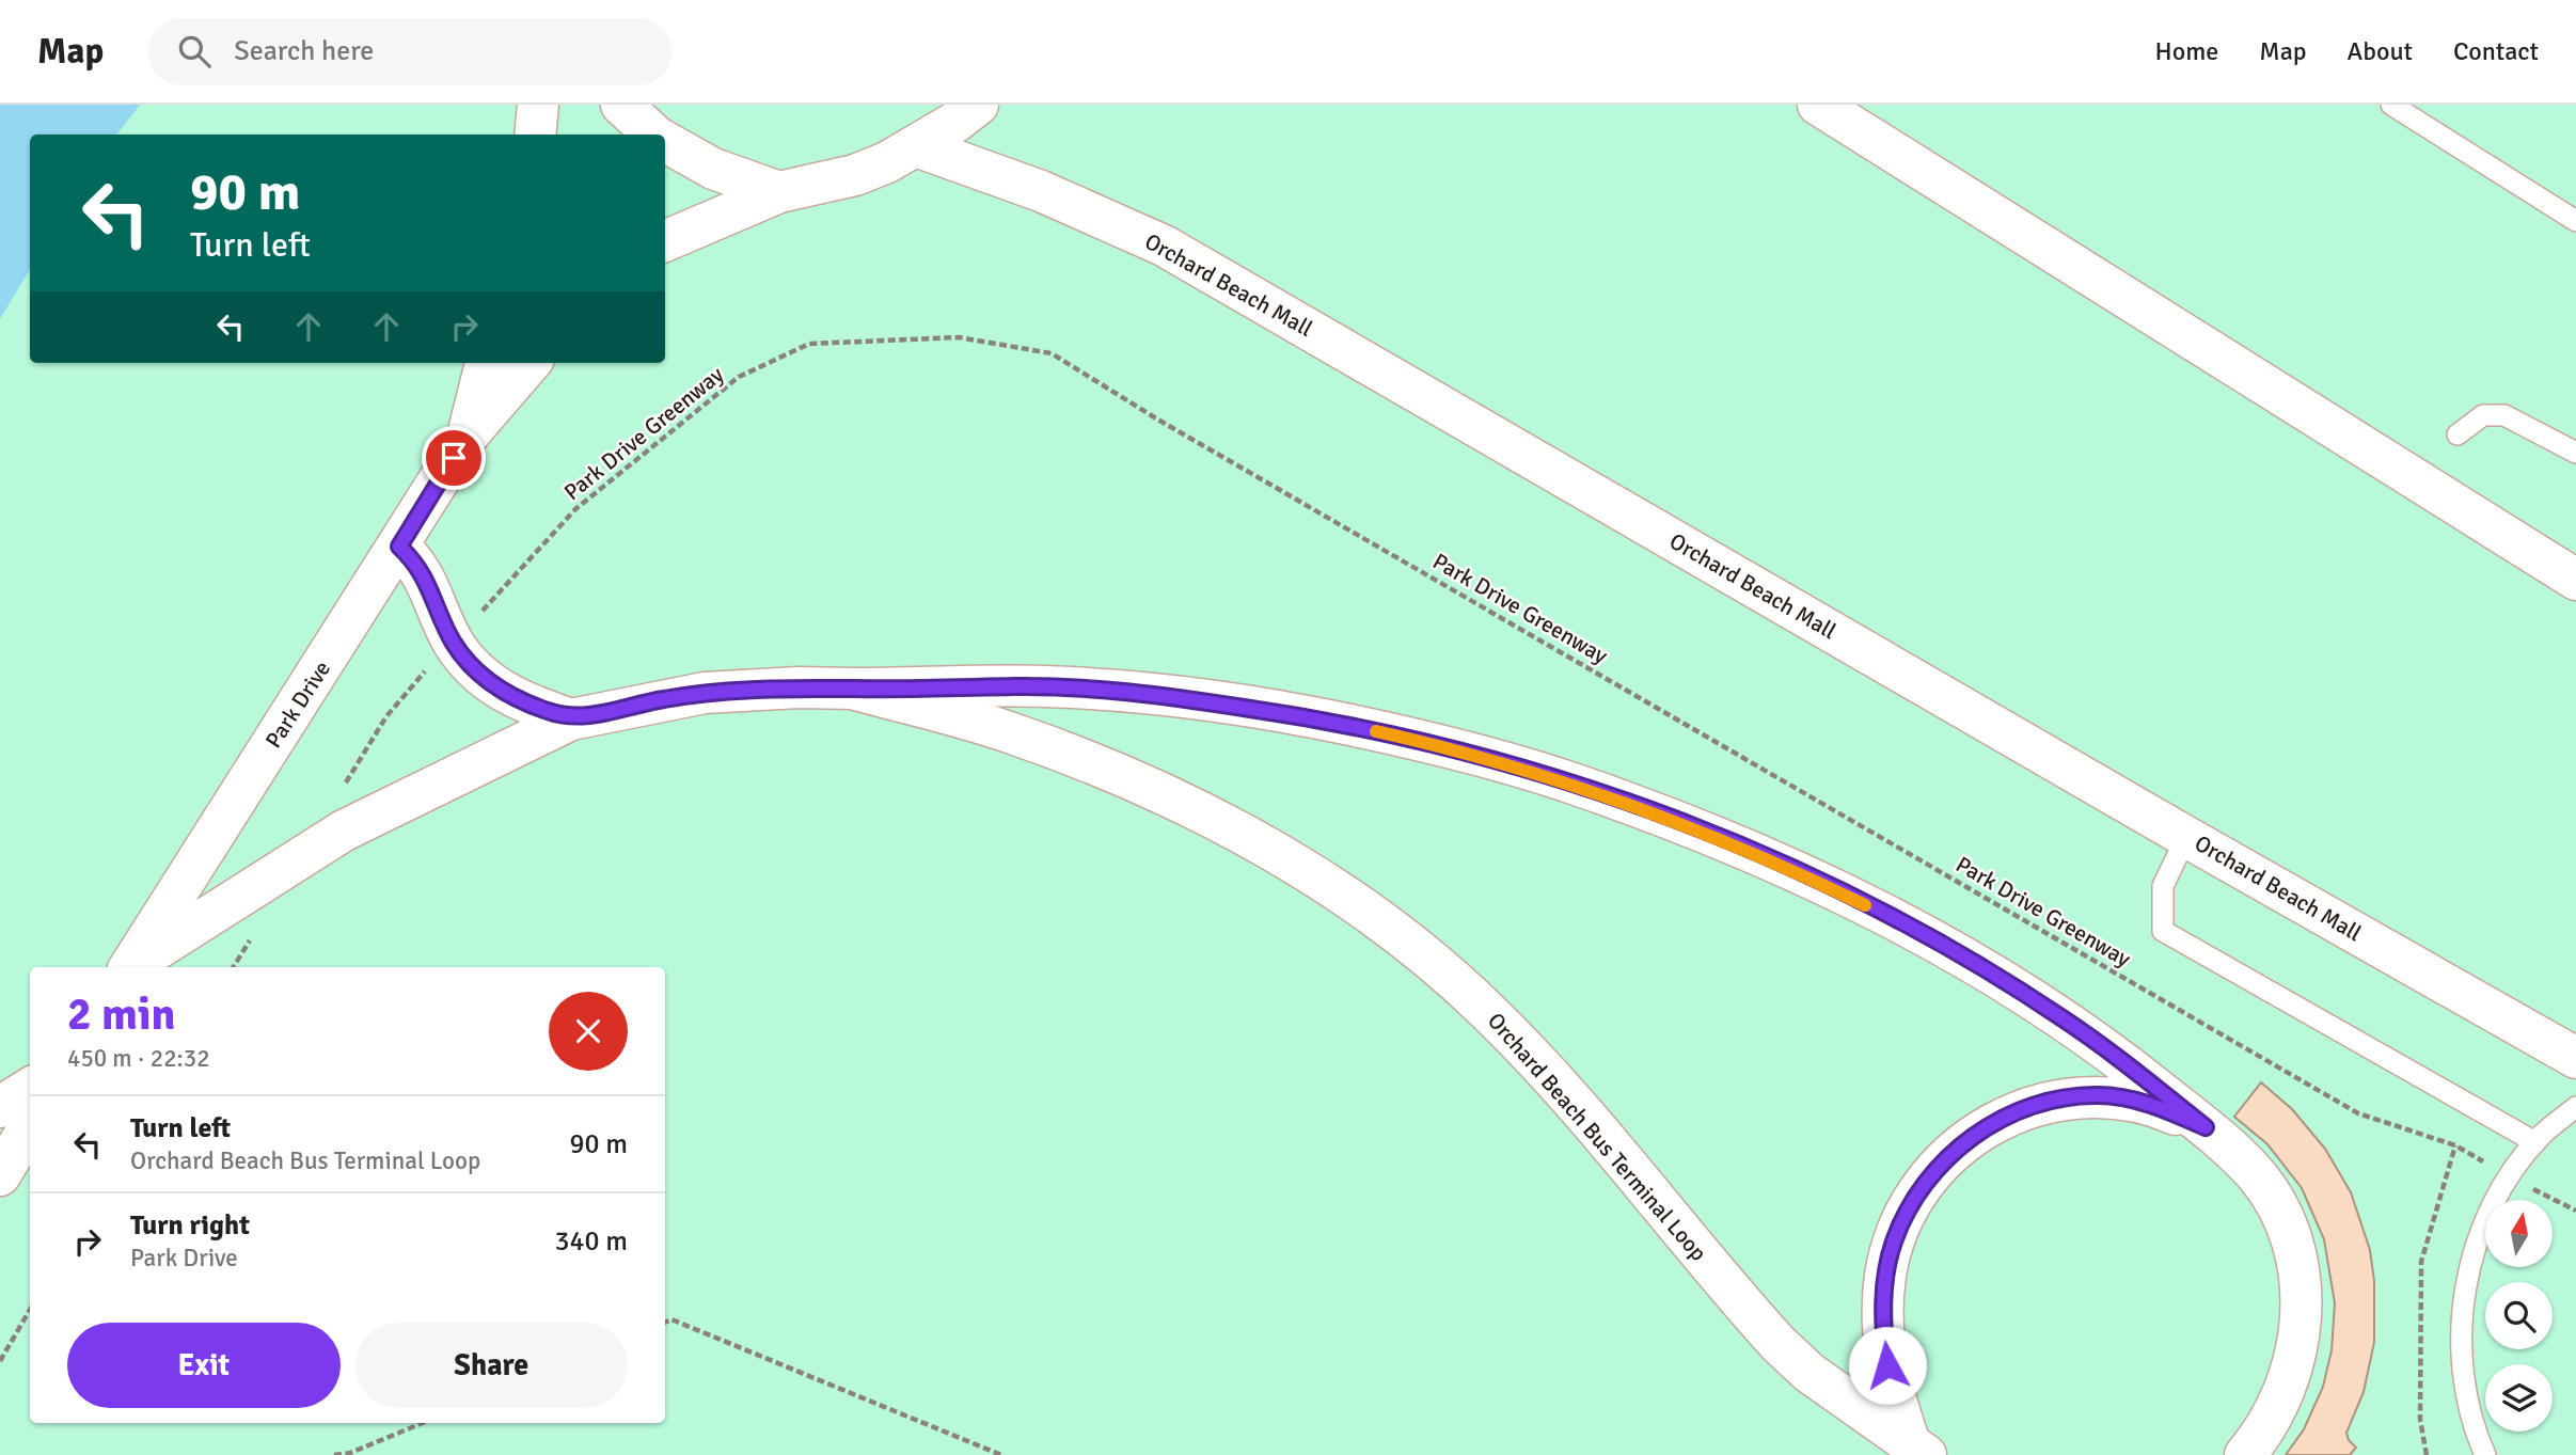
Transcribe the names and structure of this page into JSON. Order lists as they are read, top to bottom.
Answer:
{
  "streets": {
    "street": ["Orchard Beach Mall", "Park Drive", "Orchard Beach Bus Terminal Loop"],
    "path": ["Park Drive Greenway"]
  },
  "north": "top",
  "page": {
    "header": "Map",
    "search": "Search here",
    "nav": [
      "Home",
      "Map",
      "About",
      "Contact"
    ],
    "turn": ["90 m", "Turn left"],
    "heading": ["2 min", "450 m · 22:32"],
    "list": [
      {
        "name": "Turn left",
        "note": "Orchard Beach Bus Terminal Loop",
        "value": "90 m"
      },
      {
        "name": "Turn right",
        "note": "Park Drive",
        "value": "340 m"
      }
    ],
    "buttons": ["Exit", "Share"]
  }
}
